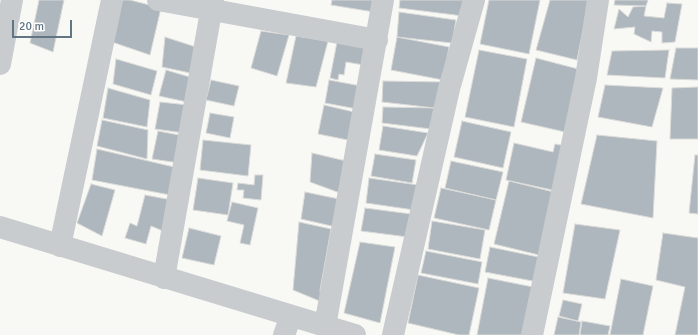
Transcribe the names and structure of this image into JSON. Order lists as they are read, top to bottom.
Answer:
{
  "scale_bar": "20 m"
}
